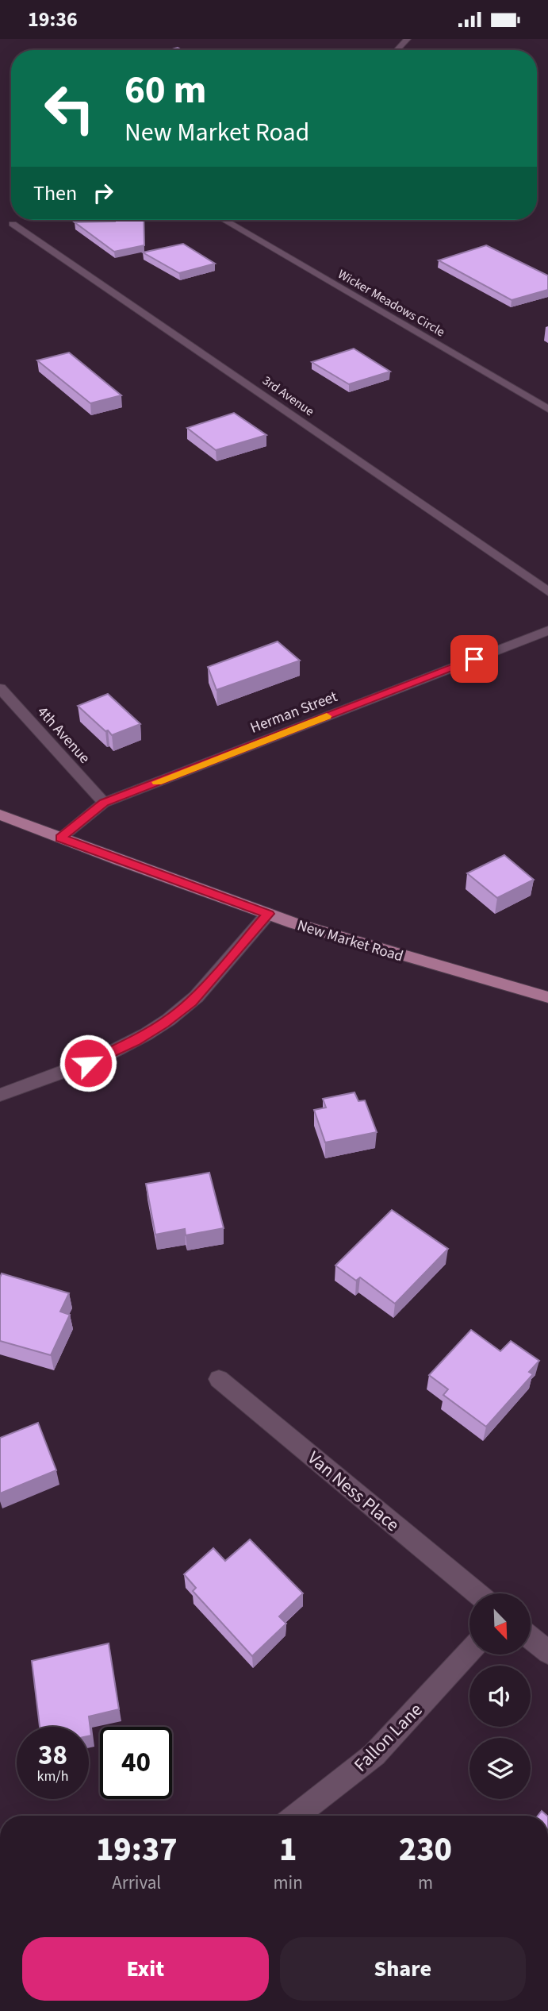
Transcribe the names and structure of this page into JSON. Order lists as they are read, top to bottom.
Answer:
{
  "streets": {
    "main road": ["New Market Road"],
    "street": [
      "Wicker Meadows Circle",
      "3rd Avenue",
      "Herman Street",
      "4th Avenue",
      "Van Ness Place",
      "Fallon Lane"
    ]
  },
  "crossings": [
    ["Herman Street", "4th Avenue"],
    ["Herman Street", "New Market Road"]
  ],
  "north": "bottom right",
  "page": {
    "status": "19:36",
    "turn": ["60 m", "New Market Road"],
    "then": "Then",
    "speed": "38 km/h",
    "limit": "40",
    "eta": [
      "19:37",
      "Arrival",
      "1",
      "min",
      "230",
      "m"
    ],
    "buttons": ["Exit", "Share"]
  }
}
